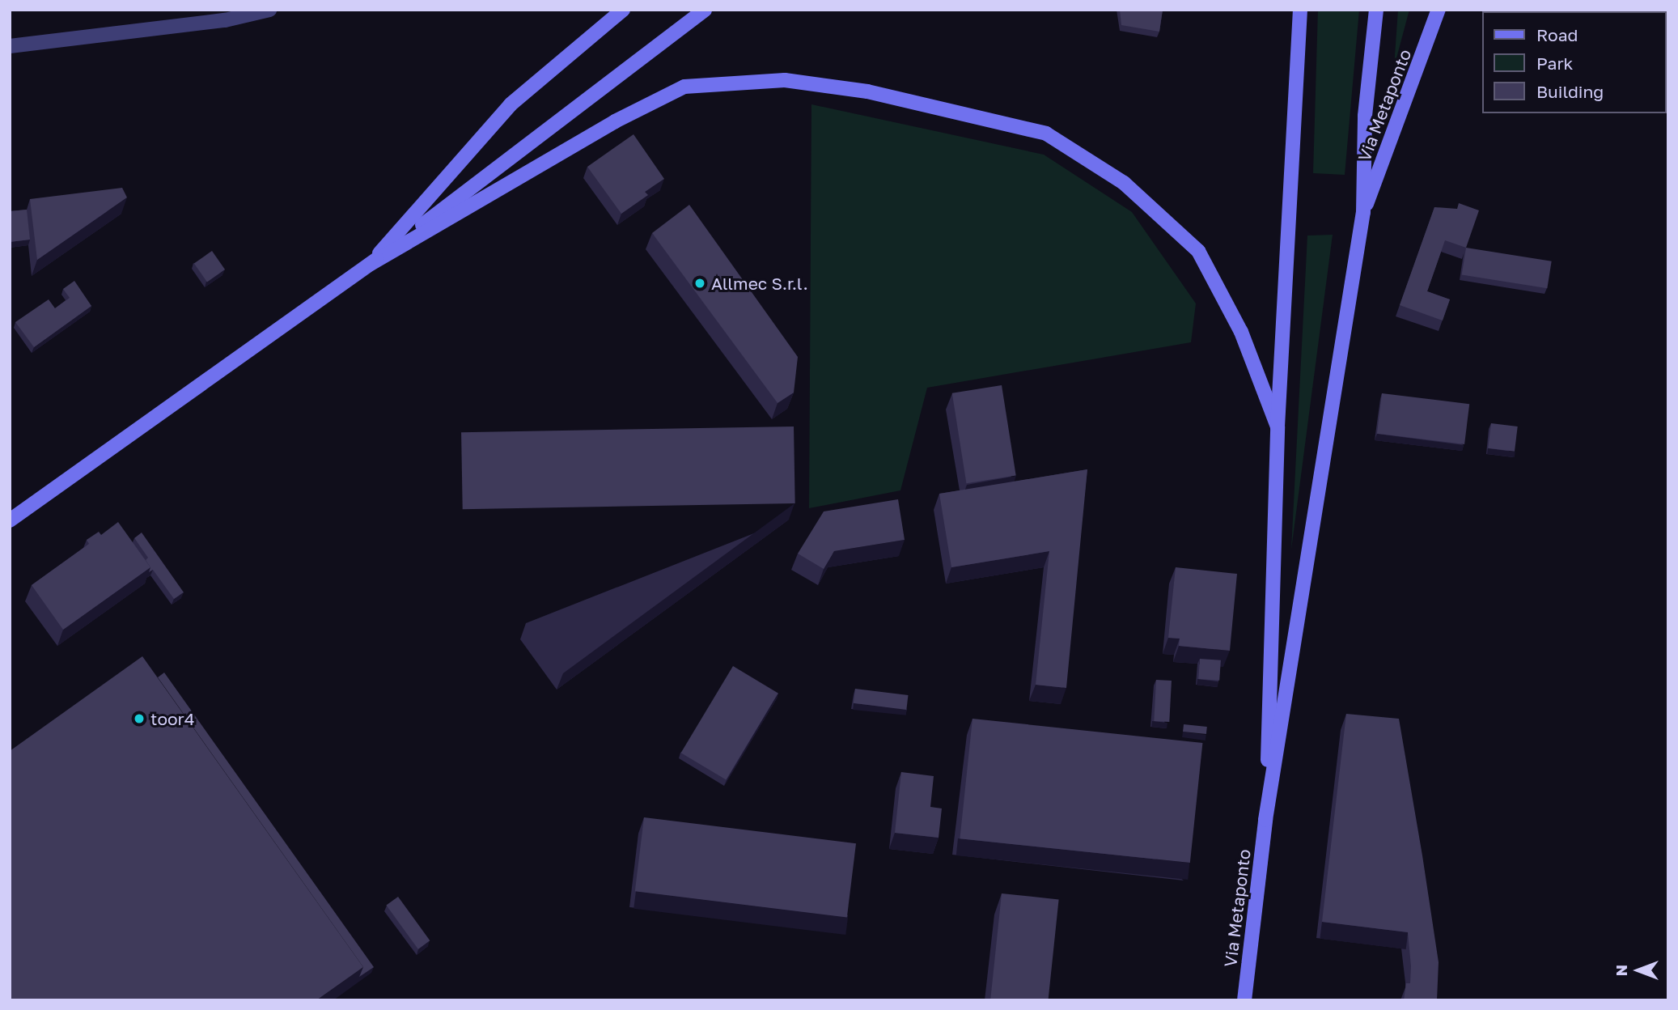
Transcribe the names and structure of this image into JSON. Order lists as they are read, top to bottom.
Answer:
{
  "streets": {
    "main road": ["Via Metaponto"]
  },
  "places": ["Allmec S.r.l.", "toor4"],
  "legend": ["Road", "Park", "Building"],
  "north": "left"
}
